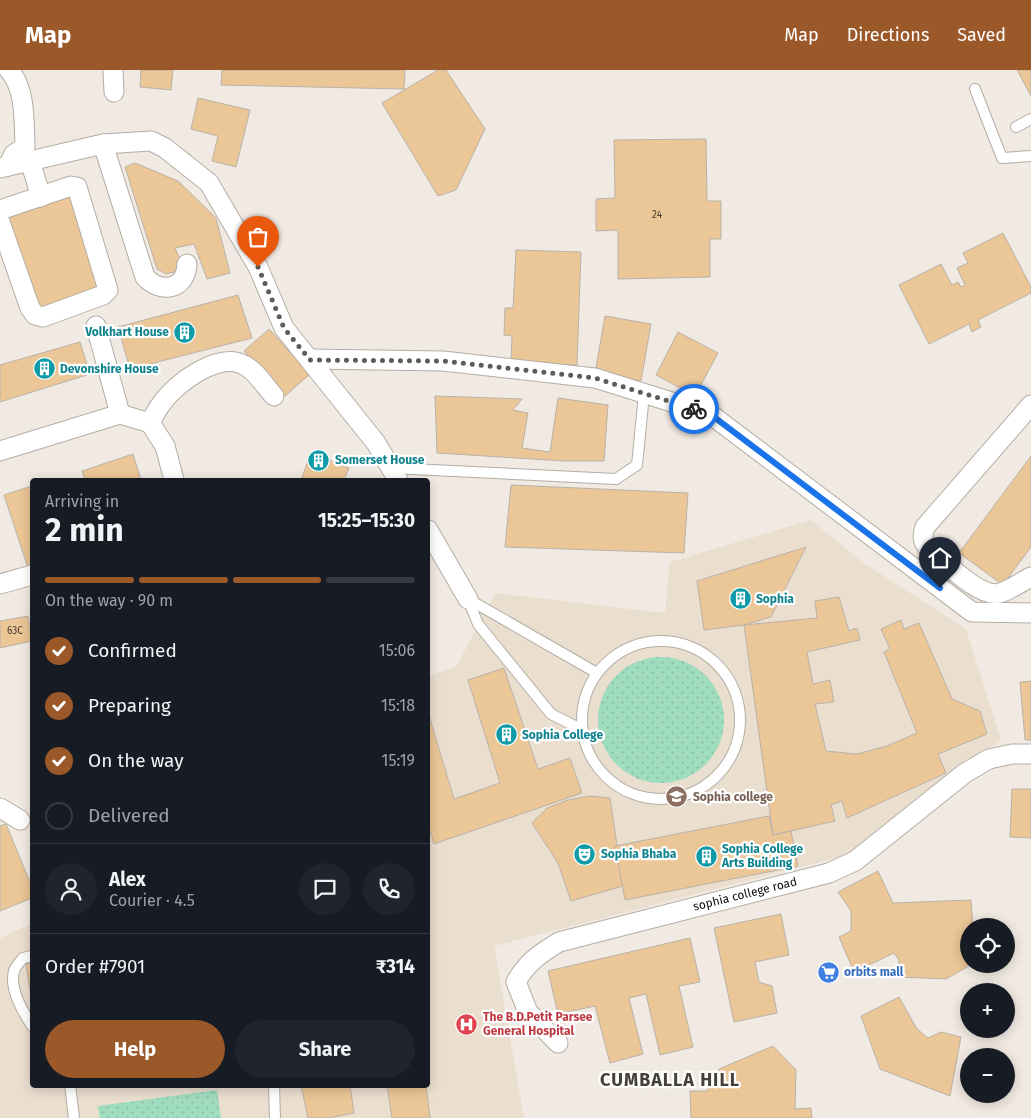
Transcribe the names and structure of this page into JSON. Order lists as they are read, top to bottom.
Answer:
{
  "streets": {
    "street": ["sophia college road"]
  },
  "districts": ["CUMBALLA HILL"],
  "places": {
    "building": [
      "Volkhart House",
      "Devonshire House",
      "Somerset House",
      "Sophia",
      "Sophia College",
      "Sophia College Arts Building"
    ],
    "school or university": ["Sophia college"],
    "theatre": ["Sophia Bhaba"],
    "supermarket": ["orbits mall"],
    "hospital": ["The B.D.Petit Parsee General Hospital"]
  },
  "house_numbers": ["24", "63C"],
  "page": {
    "header": "Map",
    "nav": ["Map", "Directions", "Saved"],
    "heading": ["2 min", "Arriving in", "15:25–15:30"],
    "panel": [
      "Alex",
      "Courier · 4.5",
      "Order #7901",
      "₹314"
    ],
    "bar": "On the way · 90 m",
    "list": [
      ["Confirmed", "15:06"],
      ["Preparing", "15:18"],
      ["On the way", "15:19"],
      "Delivered"
    ],
    "map_buttons": ["+", "−"],
    "buttons": ["Help", "Share"]
  }
}
